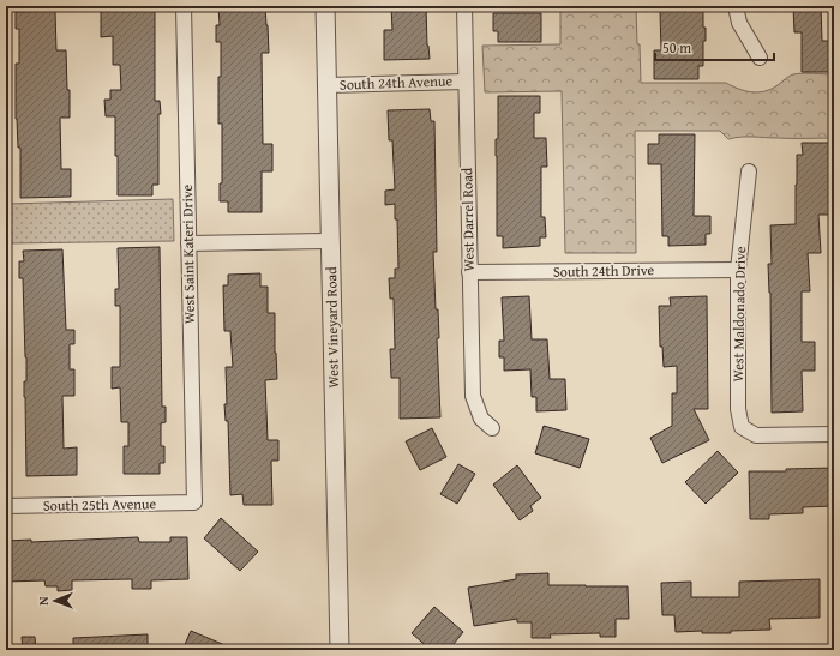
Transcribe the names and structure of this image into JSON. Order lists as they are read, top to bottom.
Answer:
{
  "streets": {
    "street": [
      "South 24th Avenue",
      "West Darrel Road",
      "West Saint Kateri Drive",
      "South 24th Drive",
      "West Maldonado Drive",
      "West Vineyard Road",
      "South 25th Avenue"
    ]
  },
  "crossings": [
    ["South 24th Avenue", "West Darrel Road"],
    ["South 24th Avenue", "West Vineyard Road"],
    ["West Darrel Road", "South 24th Drive"],
    ["West Saint Kateri Drive", "South 25th Avenue"],
    ["South 24th Drive", "West Maldonado Drive"]
  ],
  "scale_bar": "50 m",
  "north": "left"
}
